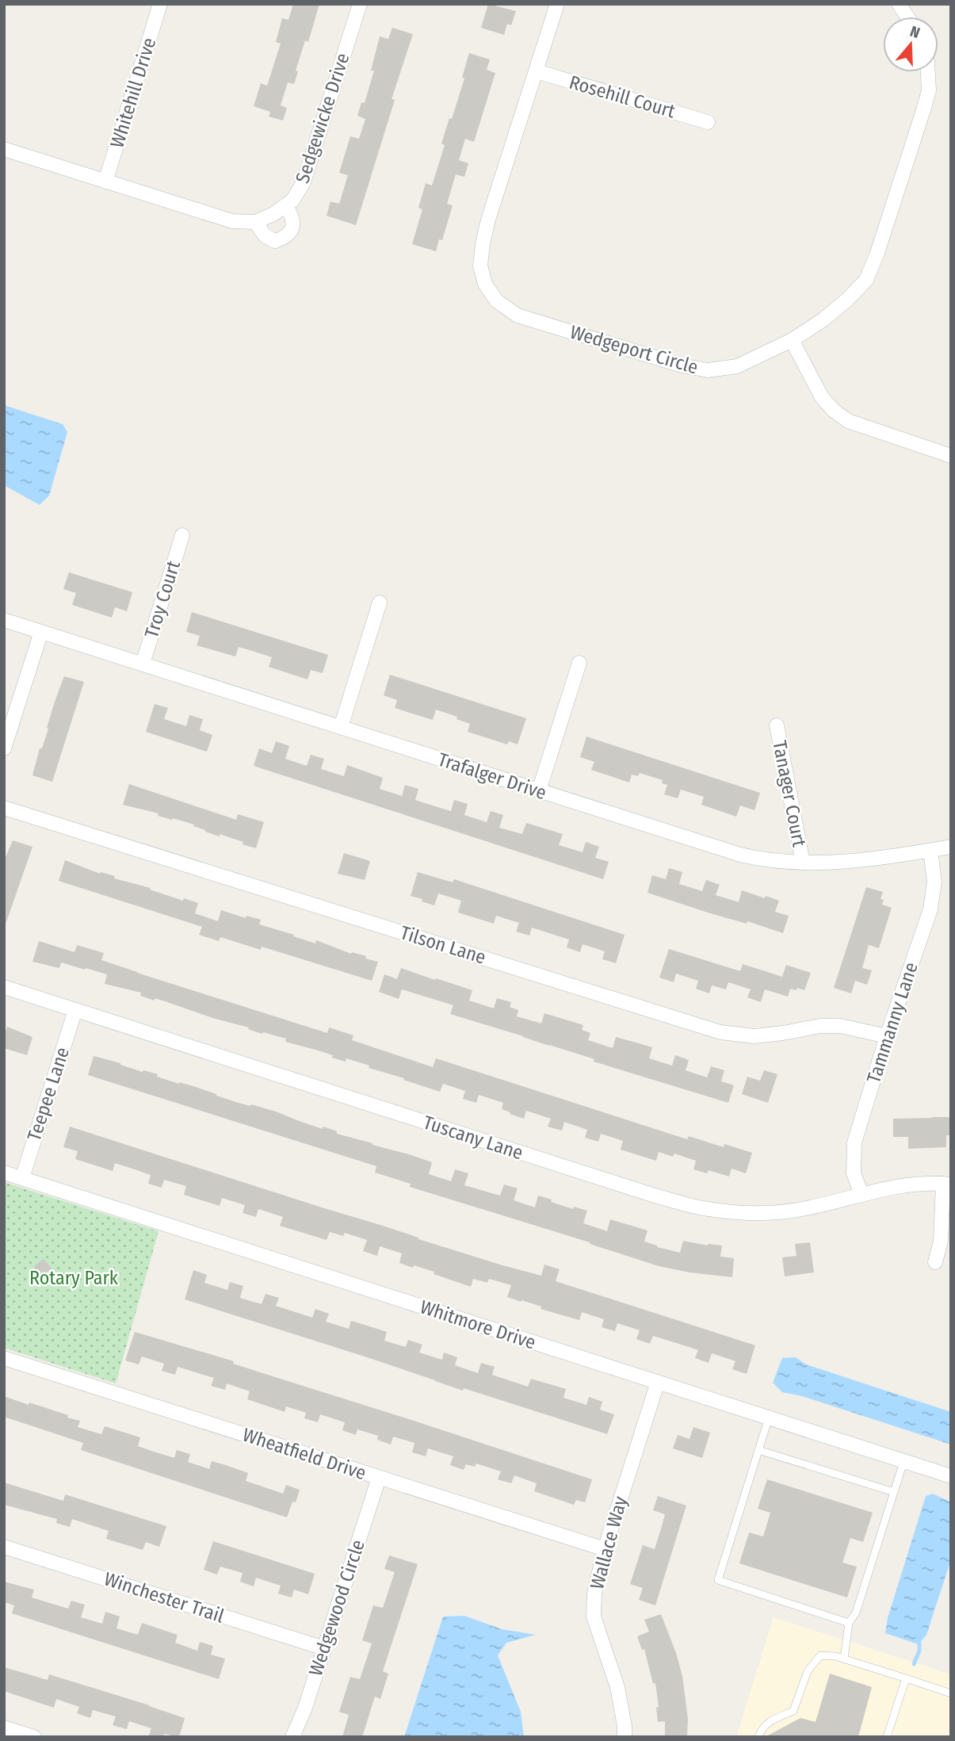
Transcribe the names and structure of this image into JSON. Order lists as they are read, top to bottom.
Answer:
{
  "streets": {
    "street": [
      "Whitehill Drive",
      "Rosehill Court",
      "Sedgewicke Drive",
      "Wedgeport Circle",
      "Troy Court",
      "Trafalger Drive",
      "Tanager Court",
      "Tilson Lane",
      "Tammanny Lane",
      "Teepee Lane",
      "Tuscany Lane",
      "Whitmore Drive",
      "Wheatfield Drive",
      "Wallace Way",
      "Winchester Trail",
      "Wedgewood Circle"
    ]
  },
  "crossings": [
    ["Rosehill Court", "Wedgeport Circle"],
    ["Troy Court", "Trafalger Drive"],
    ["Trafalger Drive", "Tanager Court"],
    ["Trafalger Drive", "Tammanny Lane"],
    ["Tilson Lane", "Tammanny Lane"],
    ["Tammanny Lane", "Tuscany Lane"],
    ["Teepee Lane", "Tuscany Lane"],
    ["Teepee Lane", "Whitmore Drive"],
    ["Whitmore Drive", "Wallace Way"],
    ["Wheatfield Drive", "Wallace Way"],
    ["Wheatfield Drive", "Wedgewood Circle"],
    ["Winchester Trail", "Wedgewood Circle"]
  ],
  "parks": ["Rotary Park"],
  "north": "top"
}
